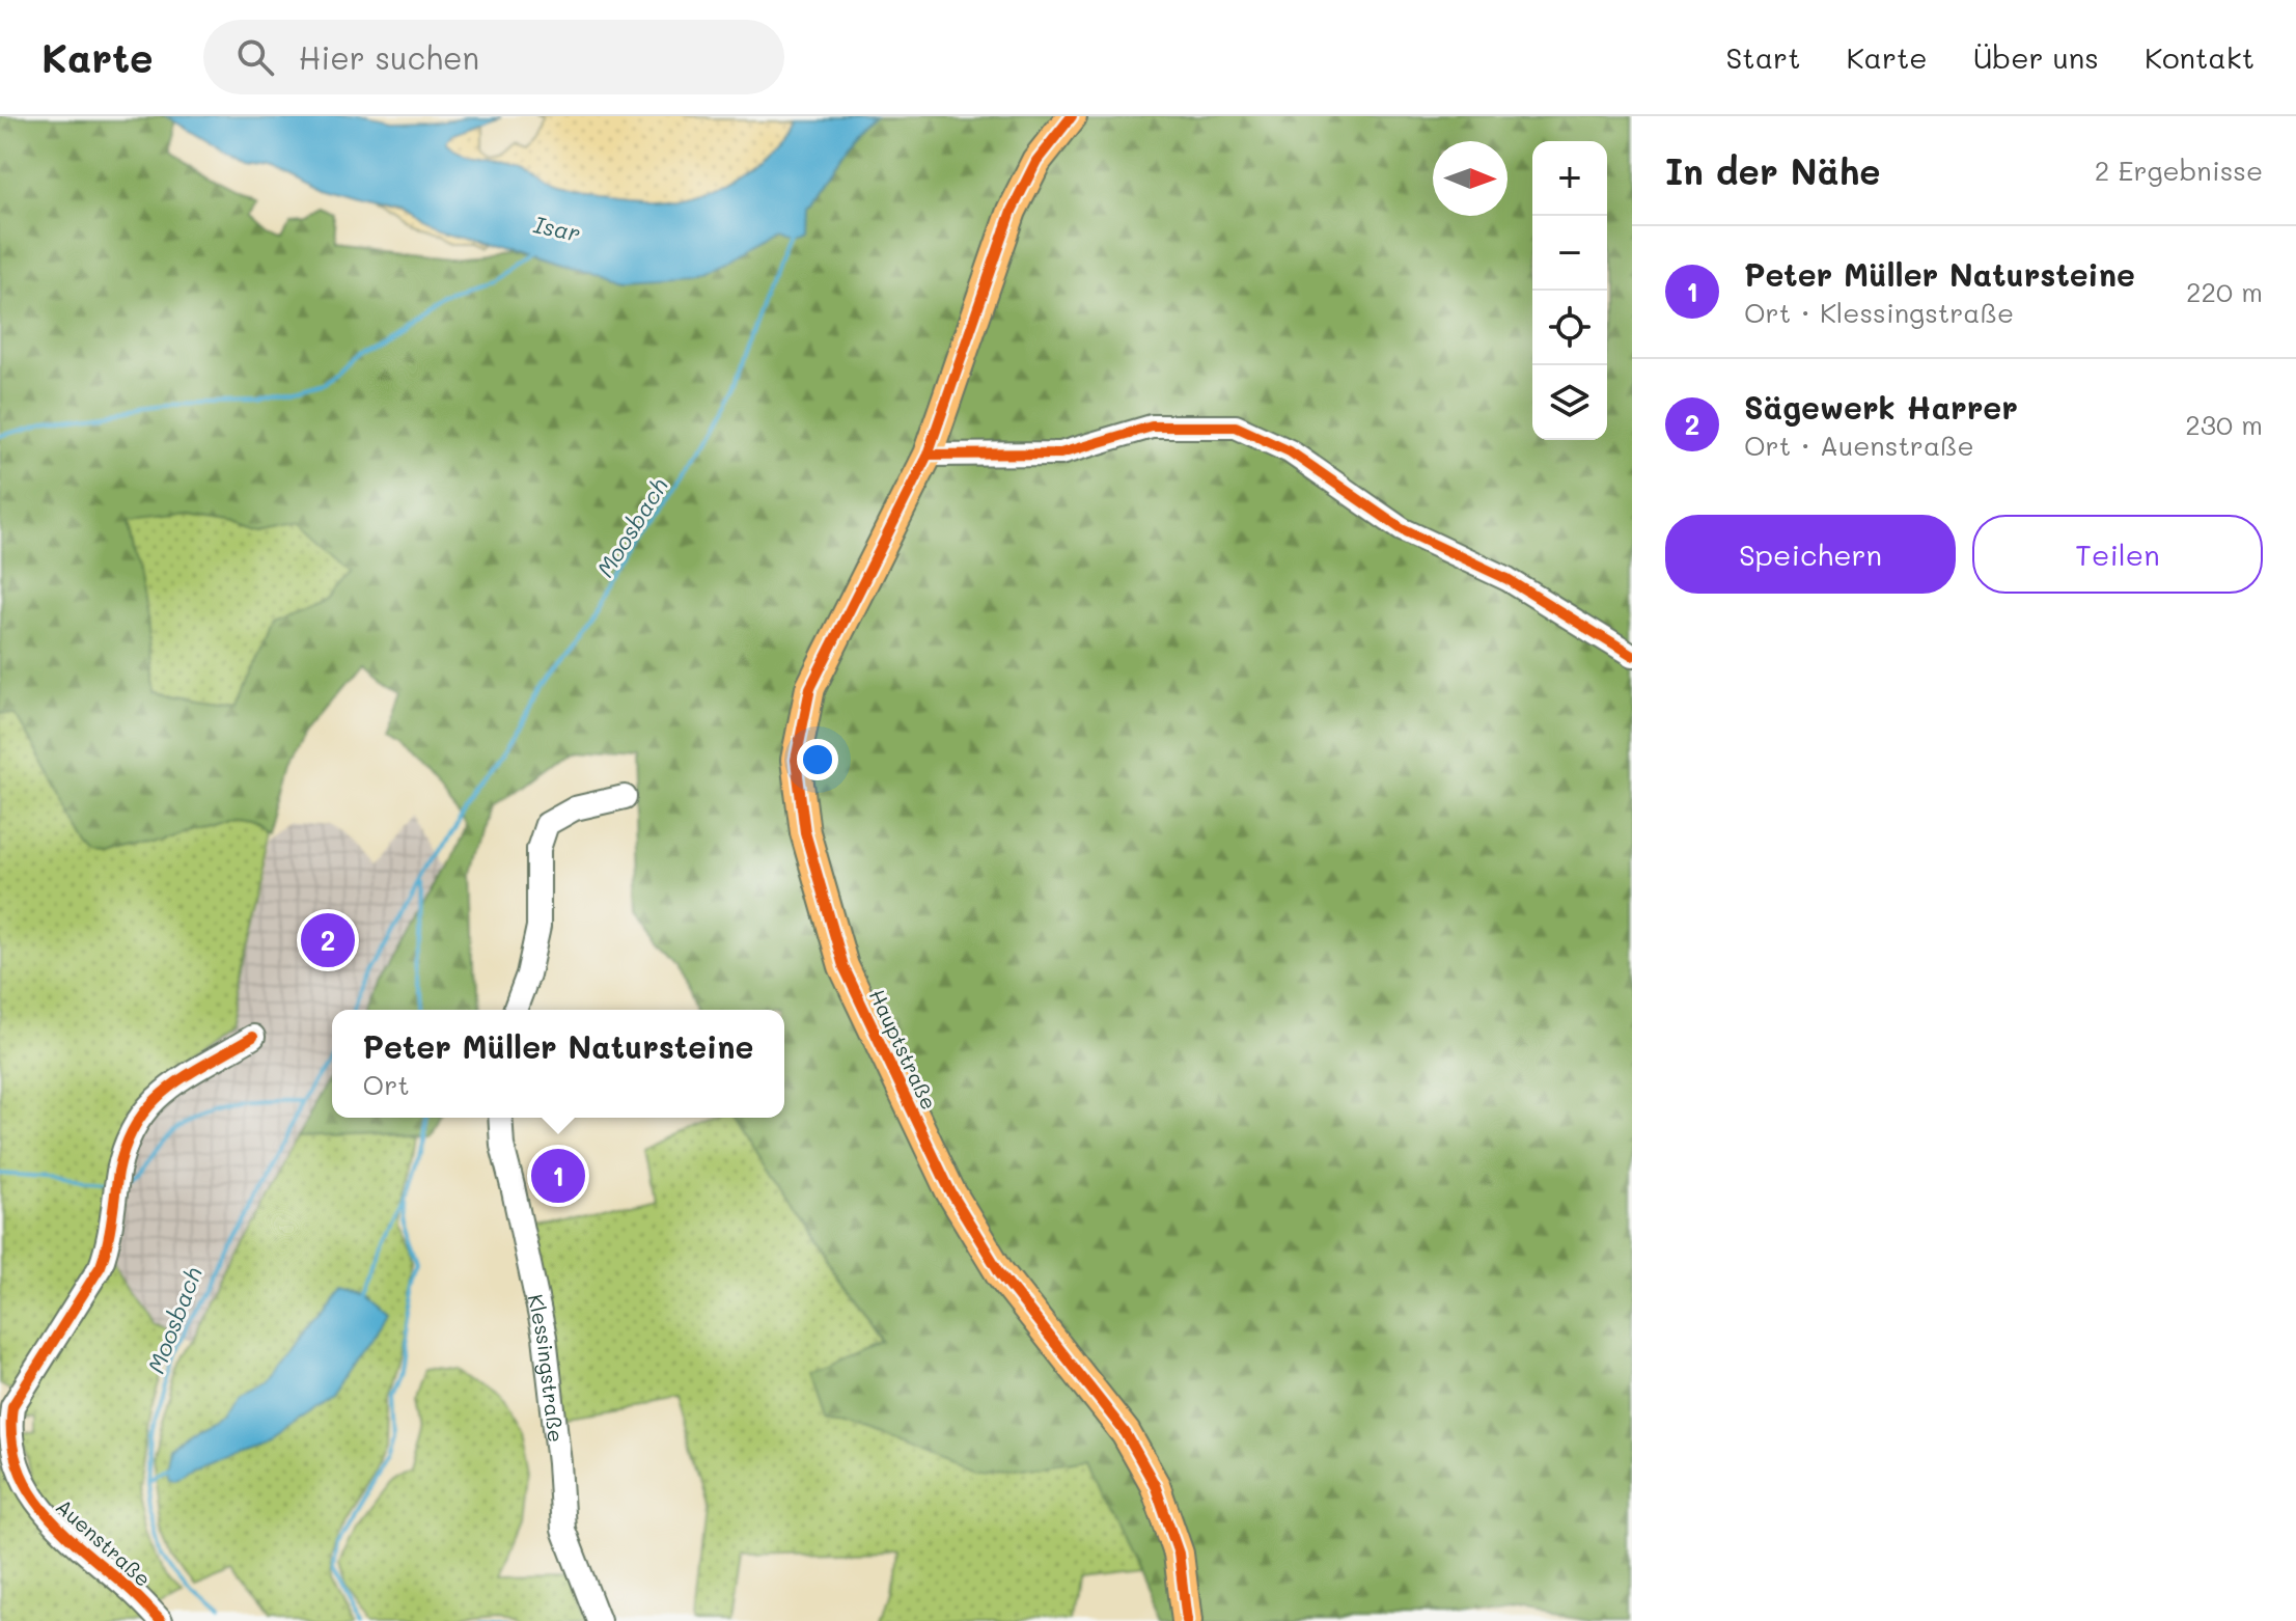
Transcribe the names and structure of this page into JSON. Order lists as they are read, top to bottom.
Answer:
{
  "streets": {
    "main road": ["Hauptstraße"],
    "street": ["Klessingstraße", "Auenstraße"]
  },
  "water": ["Isar", "Moosbach"],
  "north": "right",
  "page": {
    "header": "Karte",
    "search": "Hier suchen",
    "nav": [
      "Start",
      "Karte",
      "Über uns",
      "Kontakt"
    ],
    "heading": ["In der Nähe", "2 Ergebnisse"],
    "map_buttons": ["+", "−"],
    "list": [
      {
        "mark": "1",
        "name": "Peter Müller Natursteine",
        "note": "Ort · Klessingstraße",
        "value": "220 m"
      },
      {
        "mark": "2",
        "name": "Sägewerk Harrer",
        "note": "Ort · Auenstraße",
        "value": "230 m"
      }
    ],
    "buttons": ["Speichern", "Teilen"],
    "pins": ["2", "1"],
    "popup": ["Peter Müller Natursteine", "Ort"]
  }
}
